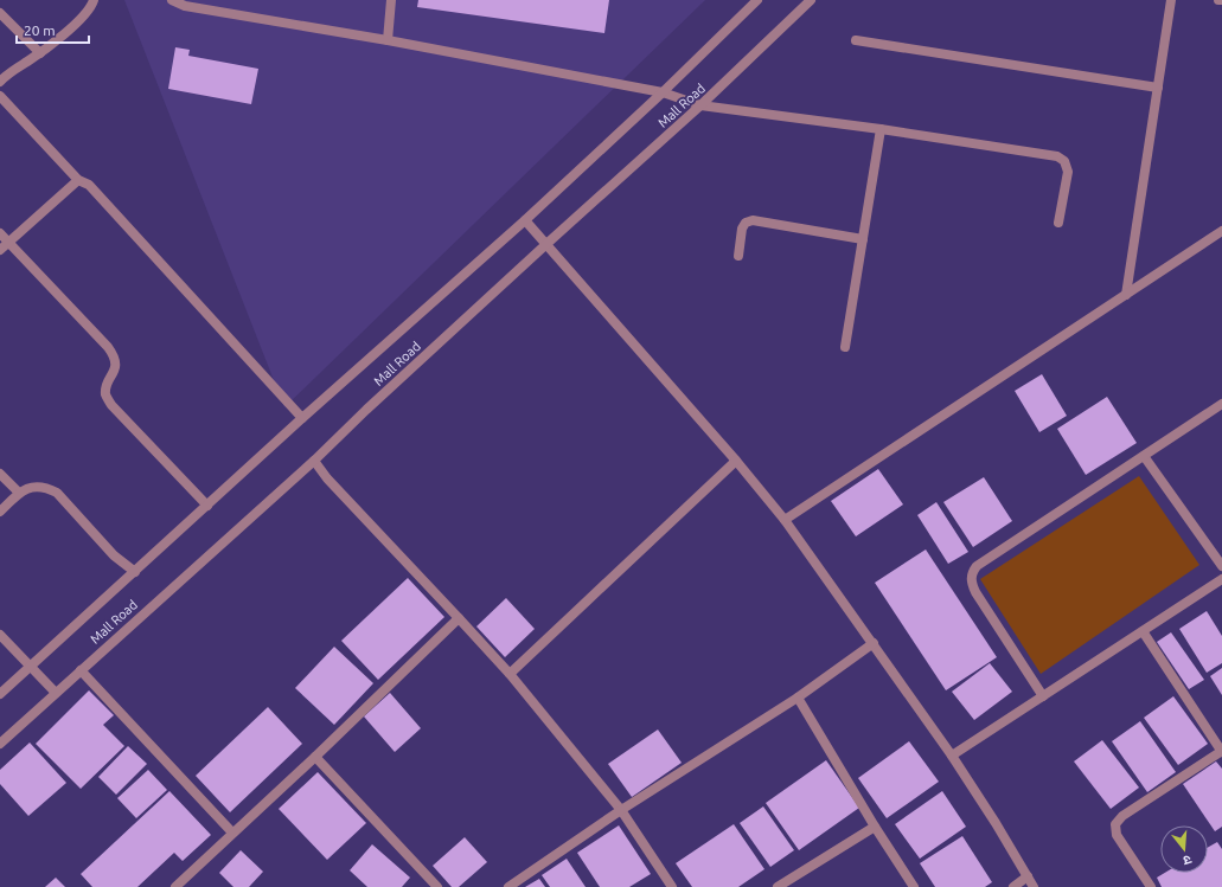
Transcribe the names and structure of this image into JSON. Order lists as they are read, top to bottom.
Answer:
{
  "streets": {
    "street": ["Mall Road"]
  },
  "scale_bar": "20 m",
  "north": "bottom"
}
